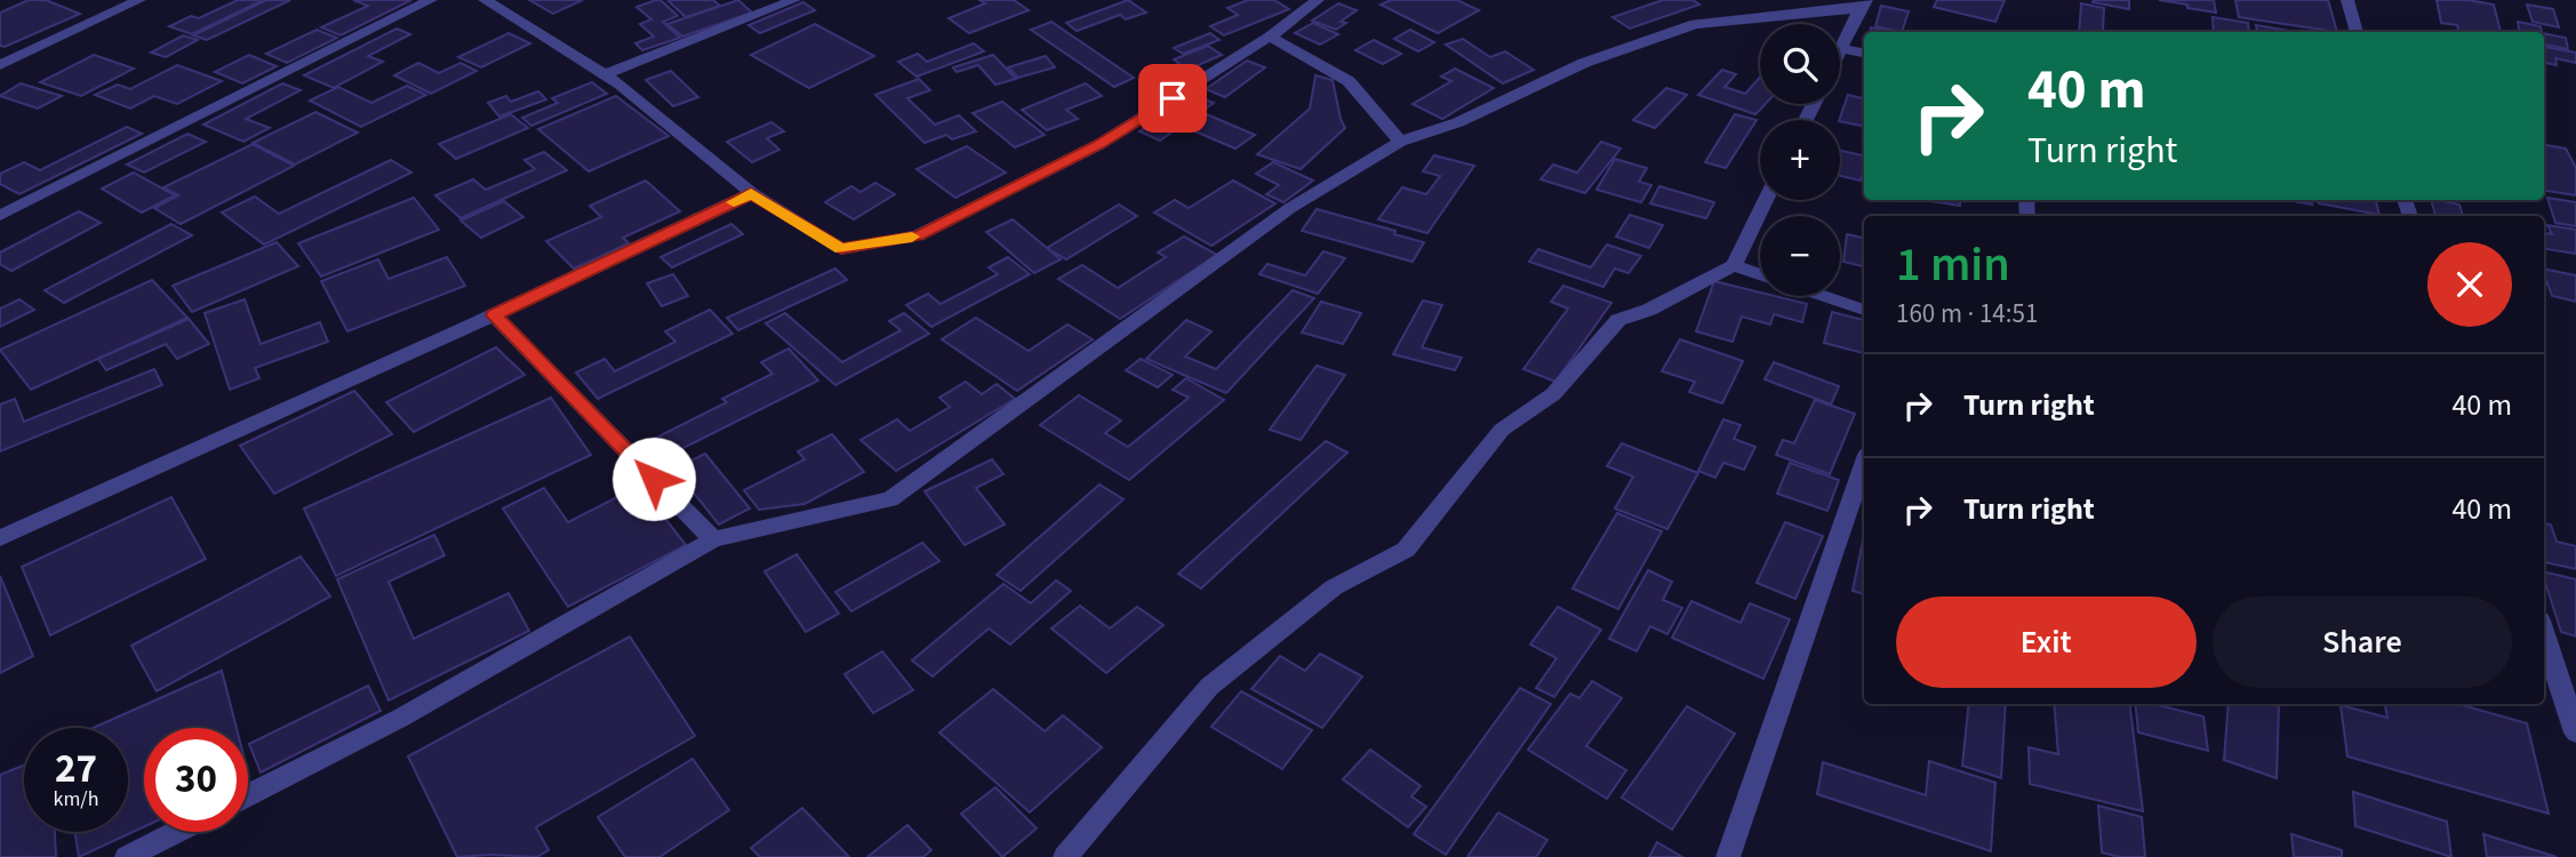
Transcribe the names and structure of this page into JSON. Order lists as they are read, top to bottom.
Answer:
{
  "page": {
    "map_buttons": ["+", "−"],
    "turn": ["40 m", "Turn right"],
    "heading": ["1 min", "160 m · 14:51"],
    "list": [
      {
        "name": "Turn right",
        "value": "40 m"
      },
      {
        "name": "Turn right",
        "value": "40 m"
      }
    ],
    "buttons": ["Exit", "Share"],
    "speed": "27 km/h",
    "limit": "30"
  }
}
